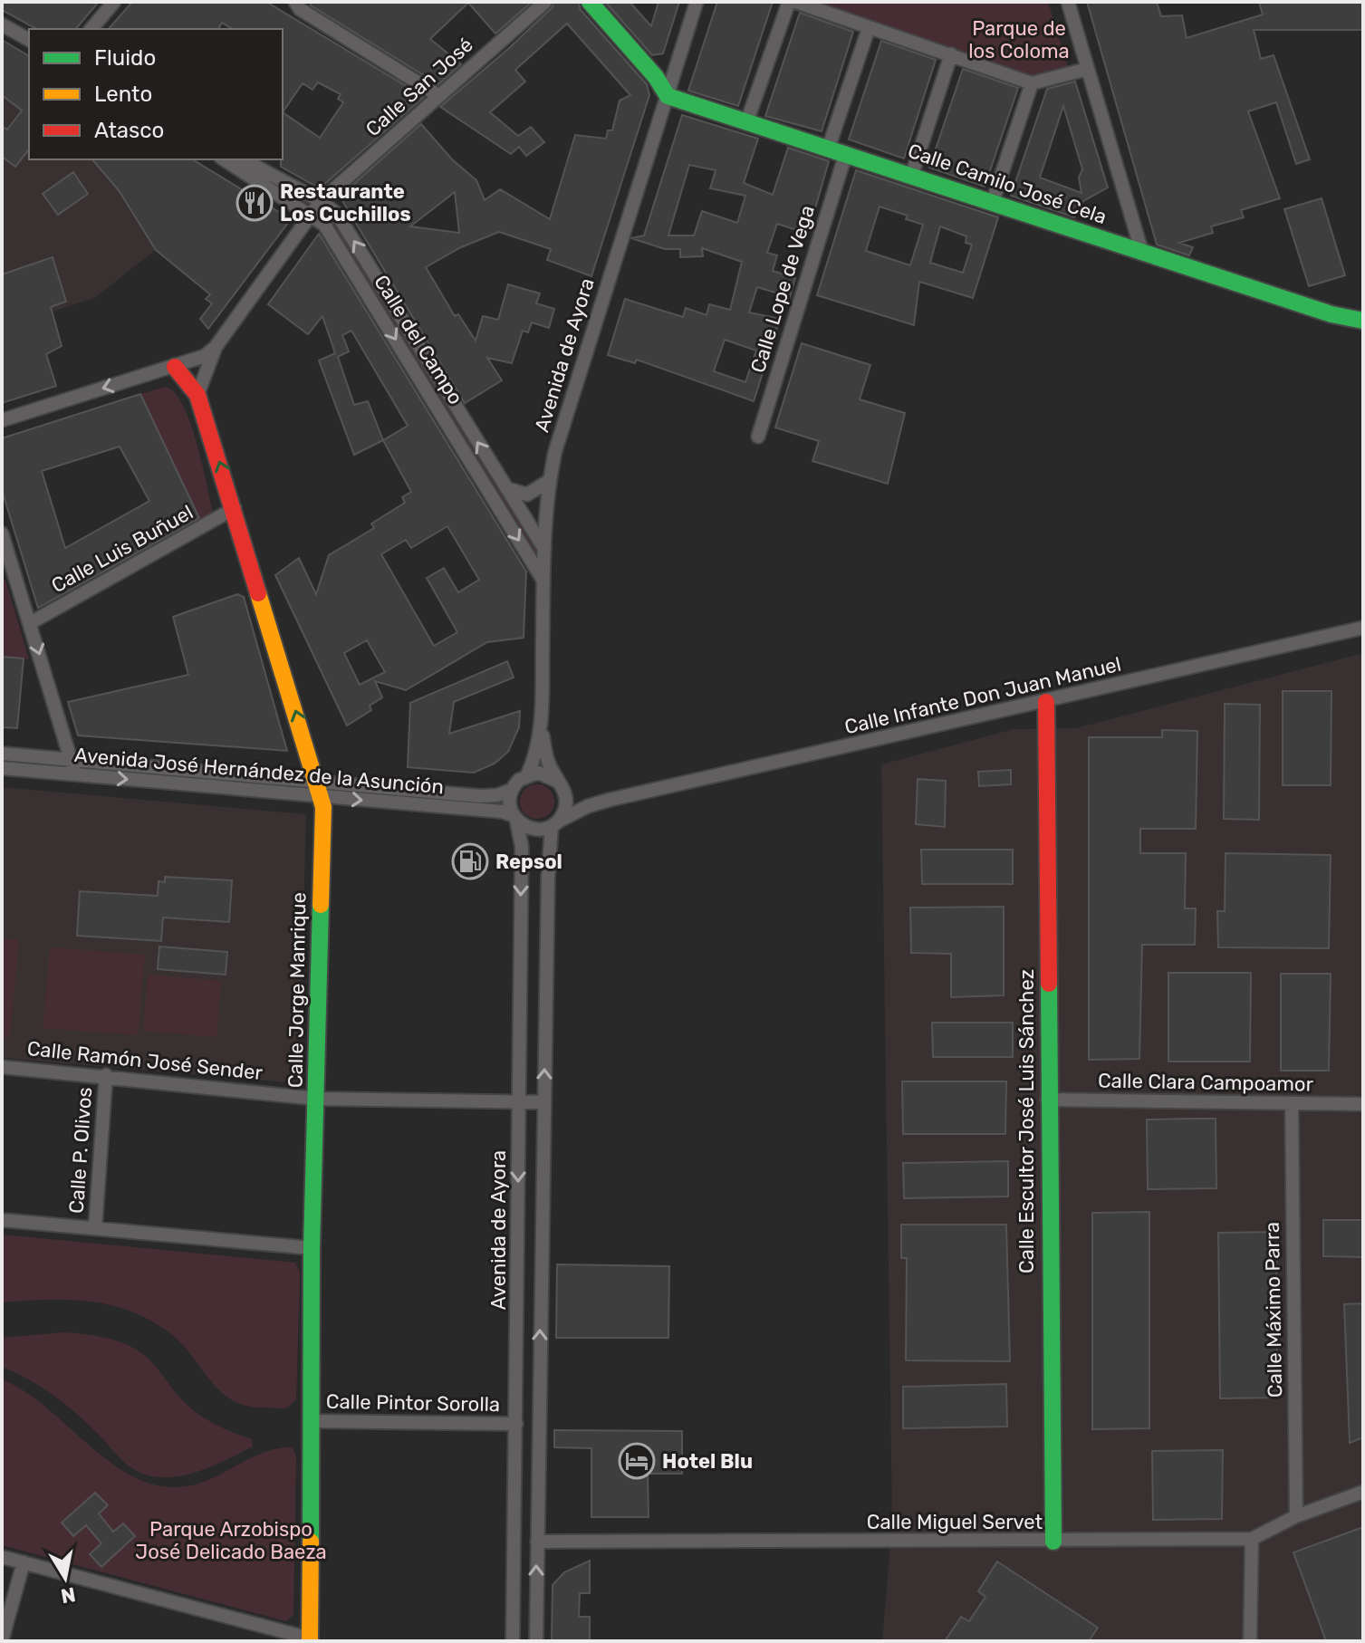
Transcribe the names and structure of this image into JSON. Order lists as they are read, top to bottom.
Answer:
{
  "streets": {
    "street": [
      "Calle San José",
      "Calle Camilo José Cela",
      "Calle Lope de Vega",
      "Calle del Campo",
      "Avenida de Ayora",
      "Calle Luis Buñuel",
      "Calle Infante Don Juan Manuel",
      "Avenida José Hernández de la Asunción",
      "Calle Jorge Manrique",
      "Calle Ramón José Sender",
      "Calle Clara Campoamor",
      "Calle Escultor José Luis Sánchez",
      "Calle P. Olivos",
      "Calle Máximo Parra",
      "Calle Pintor Sorolla",
      "Calle Miguel Servet"
    ]
  },
  "crossings": [
    ["Calle San José", "Calle del Campo"],
    ["Calle Camilo José Cela", "Calle Lope de Vega"],
    ["Calle Camilo José Cela", "Avenida de Ayora"],
    ["Calle del Campo", "Avenida de Ayora"],
    ["Avenida de Ayora", "Calle Infante Don Juan Manuel"],
    ["Avenida de Ayora", "Avenida José Hernández de la Asunción"],
    ["Avenida de Ayora", "Calle Ramón José Sender"],
    ["Avenida de Ayora", "Calle Pintor Sorolla"],
    ["Calle Luis Buñuel", "Calle Jorge Manrique"],
    ["Calle Infante Don Juan Manuel", "Avenida José Hernández de la Asunción"],
    ["Calle Infante Don Juan Manuel", "Calle Escultor José Luis Sánchez"],
    ["Avenida José Hernández de la Asunción", "Calle Jorge Manrique"],
    ["Calle Jorge Manrique", "Calle Ramón José Sender"],
    ["Calle Jorge Manrique", "Calle Pintor Sorolla"],
    ["Calle Ramón José Sender", "Calle P. Olivos"],
    ["Calle Clara Campoamor", "Calle Escultor José Luis Sánchez"],
    ["Calle Clara Campoamor", "Calle Máximo Parra"],
    ["Calle Escultor José Luis Sánchez", "Calle Miguel Servet"],
    ["Calle Máximo Parra", "Calle Miguel Servet"]
  ],
  "parks": ["Parque de los Coloma", "Parque Arzobispo José Delicado Baeza"],
  "places": {
    "restaurant": ["Restaurante Los Cuchillos"],
    "fuel station": ["Repsol"],
    "hotel": ["Hotel Blu"]
  },
  "legend": ["Fluido", "Lento", "Atasco"],
  "north": "bottom"
}
